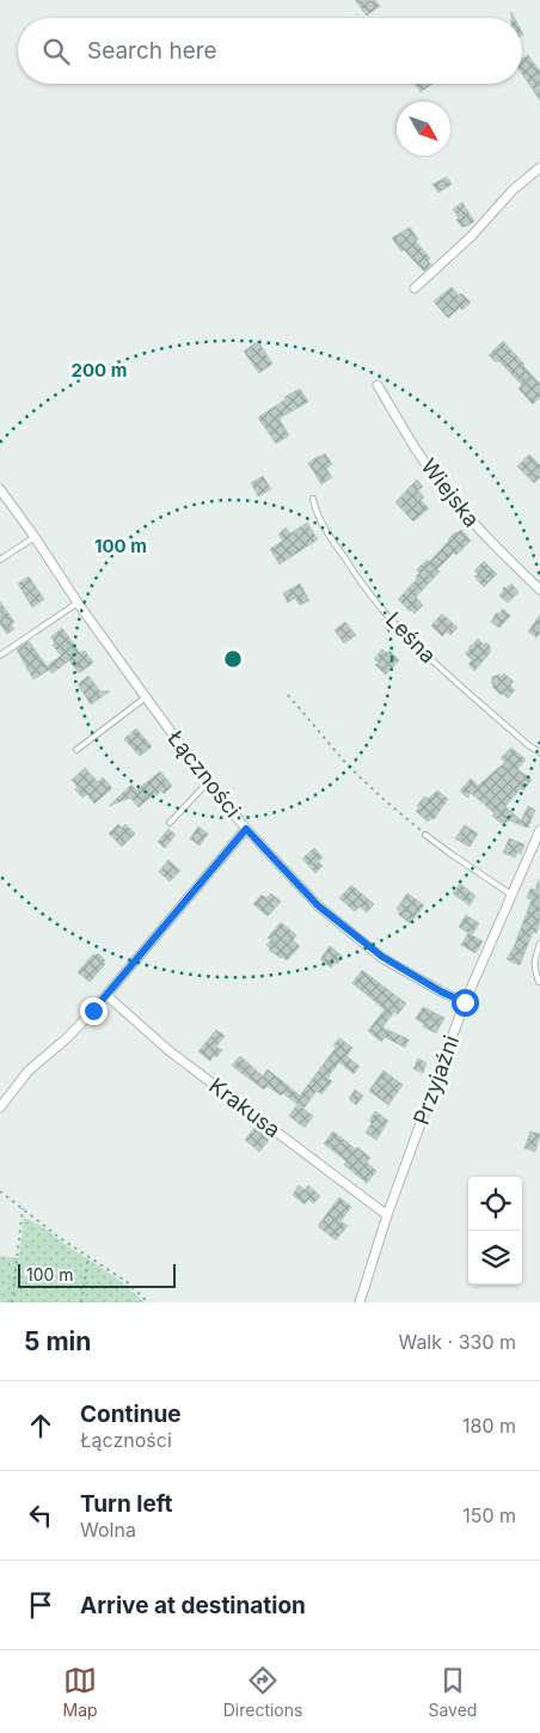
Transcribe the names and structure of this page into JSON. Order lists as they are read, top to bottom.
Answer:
{
  "streets": {
    "street": [
      "Wiejska",
      "Łączności",
      "Przyjaźni",
      "Krakusa"
    ],
    "lane": ["Leśna"]
  },
  "crossings": [
    ["Łączności", "Przyjaźni"],
    ["Przyjaźni", "Krakusa"]
  ],
  "scale_bar": "100 m",
  "north": "bottom right",
  "page": {
    "search": "Search here",
    "scale": "100 m",
    "heading": ["5 min", "Walk · 330 m"],
    "list": [
      ["Continue", "Łączności", "180 m"],
      ["Turn left", "Wolna", "150 m"],
      "Arrive at destination"
    ],
    "nav": ["Map", "Directions", "Saved"]
  },
  "rings": ["200 m", "100 m"]
}
